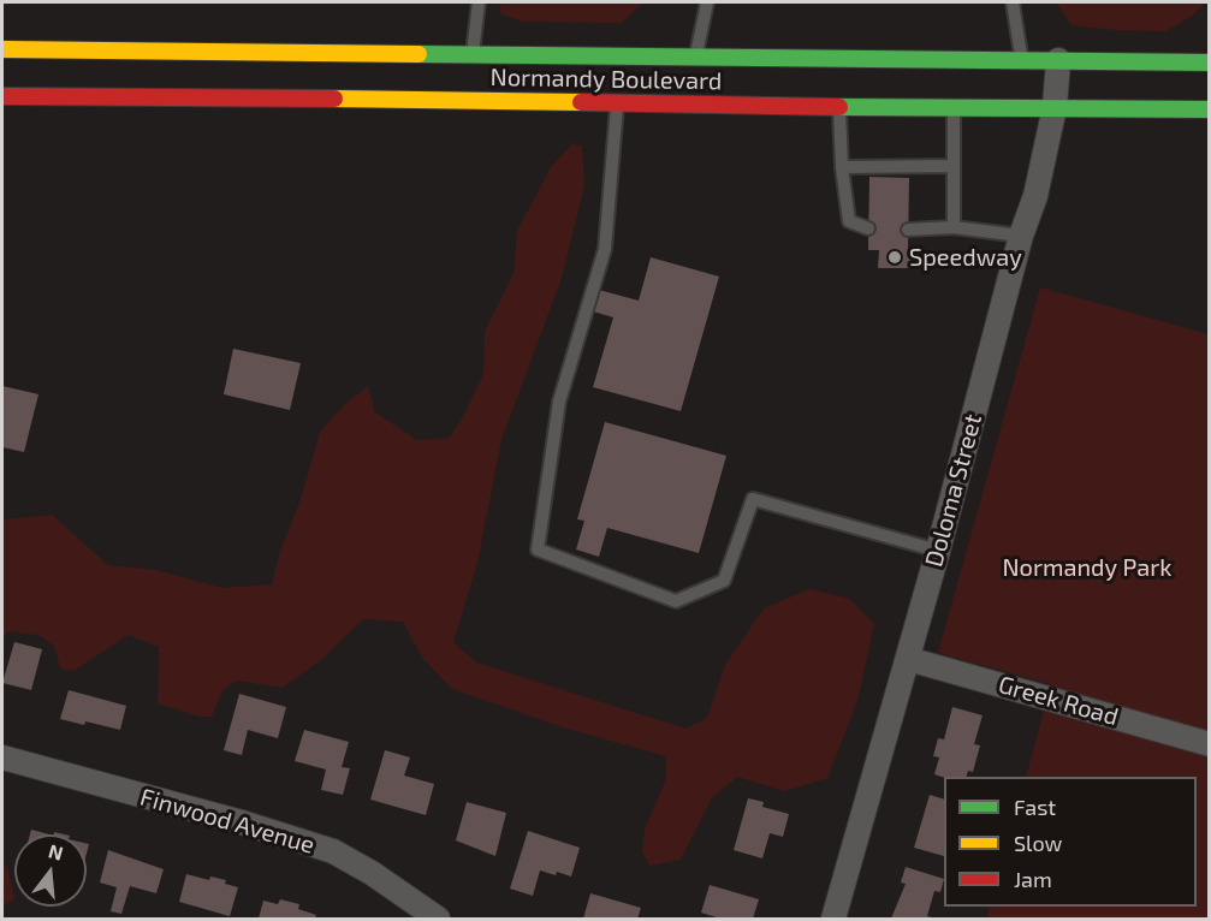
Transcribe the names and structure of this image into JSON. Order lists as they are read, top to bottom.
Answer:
{
  "streets": {
    "main road": ["Normandy Boulevard"],
    "street": ["Doloma Street", "Greek Road", "Finwood Avenue"]
  },
  "crossings": [
    ["Normandy Boulevard", "Doloma Street"],
    ["Doloma Street", "Greek Road"]
  ],
  "parks": ["Normandy Park"],
  "places": ["Speedway"],
  "legend": ["Fast", "Slow", "Jam"],
  "north": "top"
}
